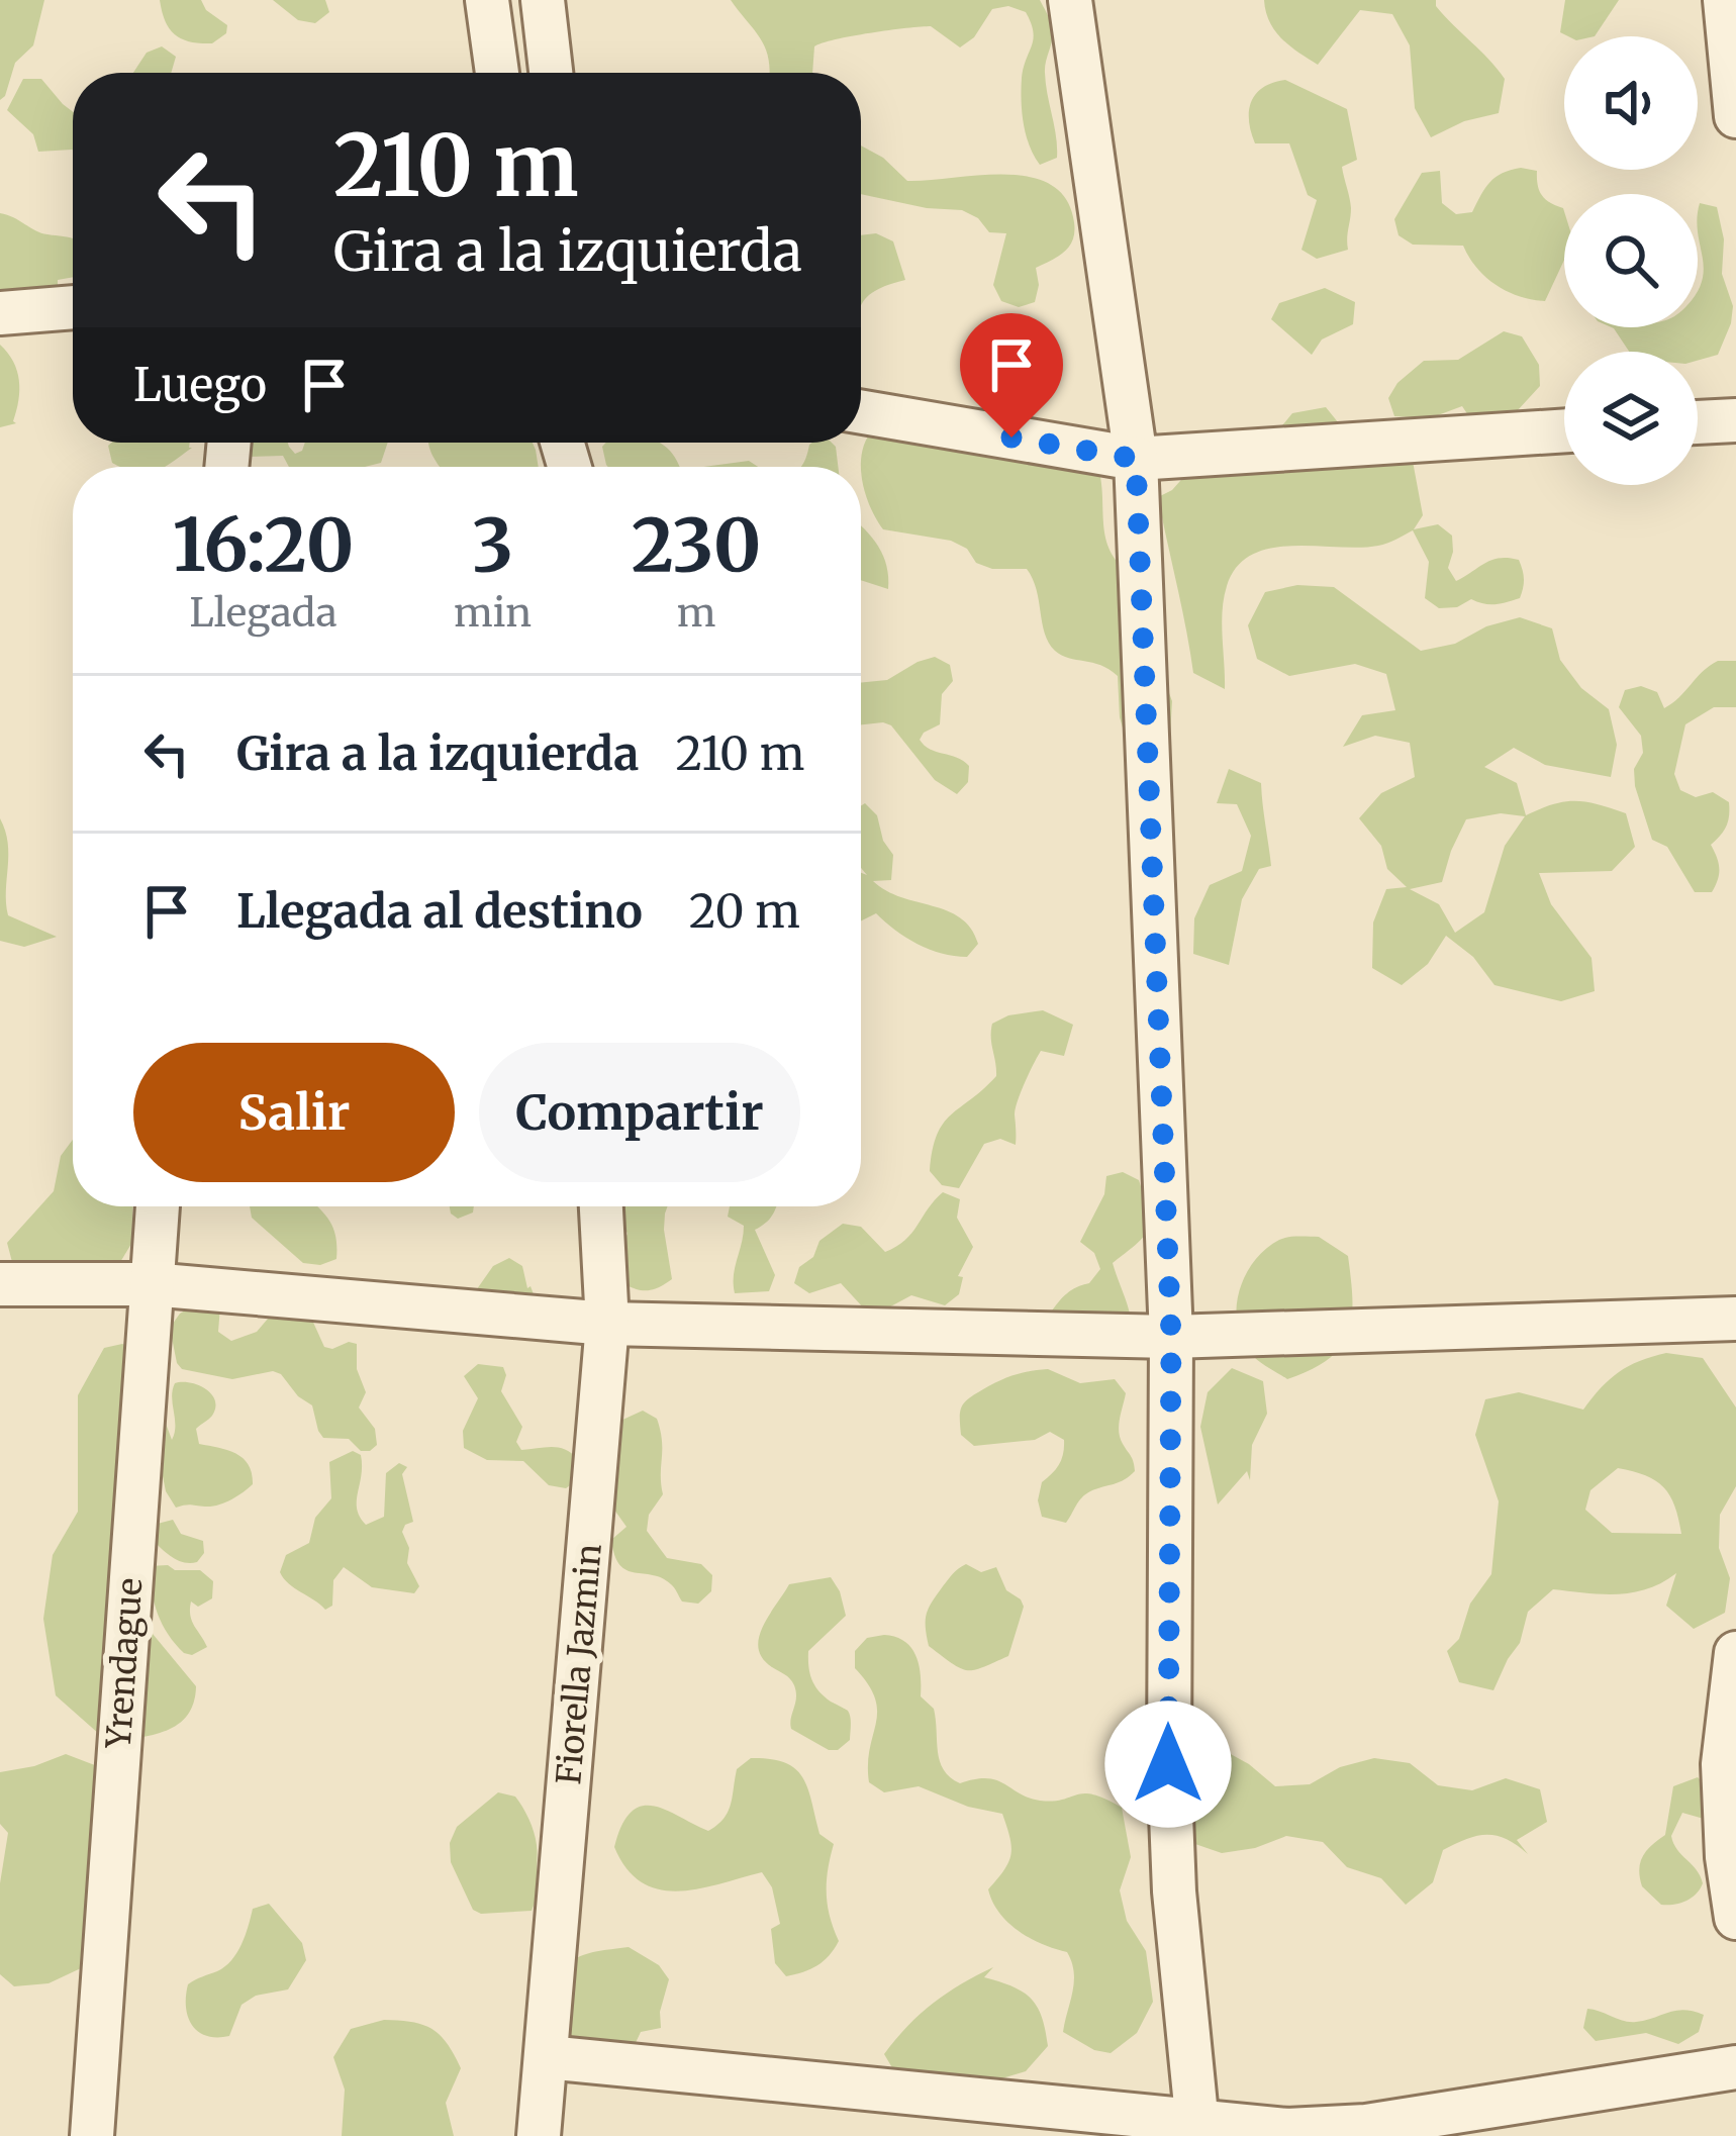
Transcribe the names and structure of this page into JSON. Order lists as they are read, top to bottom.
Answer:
{
  "streets": {
    "street": ["Yrendague", "Fiorella Jazmin"]
  },
  "page": {
    "turn": ["210 m", "Gira a la izquierda"],
    "then": "Luego",
    "eta": [
      "16:20",
      "Llegada",
      "3",
      "min",
      "230",
      "m"
    ],
    "list": [
      {
        "name": "Gira a la izquierda",
        "value": "210 m"
      },
      {
        "name": "Llegada al destino",
        "value": "20 m"
      }
    ],
    "buttons": ["Salir", "Compartir"]
  }
}
